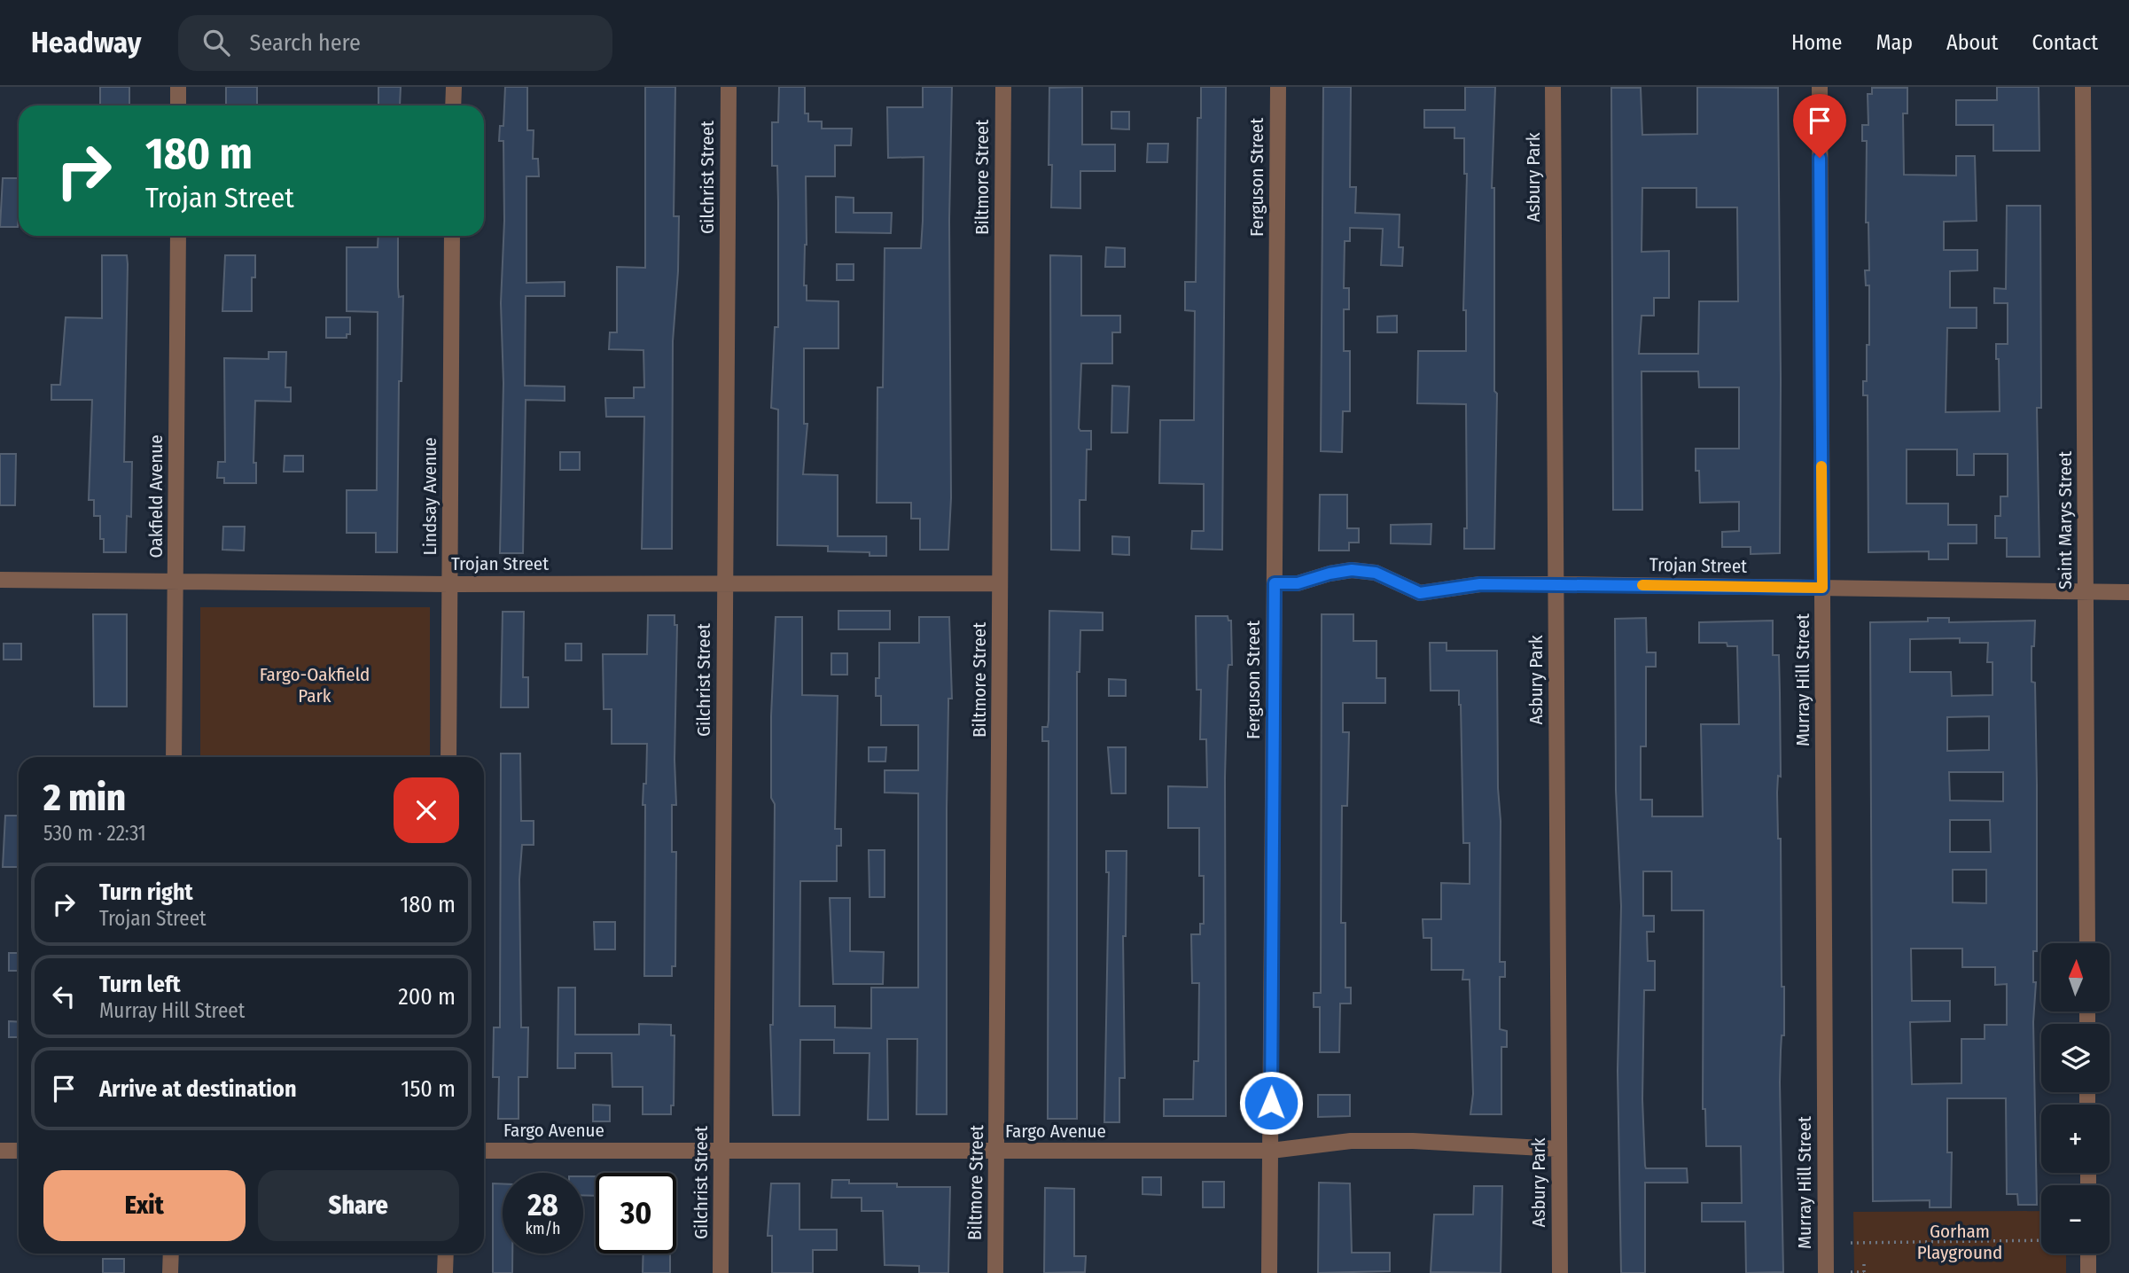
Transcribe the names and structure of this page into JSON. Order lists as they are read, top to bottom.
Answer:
{
  "streets": {
    "street": [
      "Gilchrist Street",
      "Biltmore Street",
      "Ferguson Street",
      "Asbury Park",
      "Oakfield Avenue",
      "Lindsay Avenue",
      "Saint Marys Street",
      "Trojan Street",
      "Murray Hill Street",
      "Fargo Avenue"
    ]
  },
  "crossings": [
    ["Gilchrist Street", "Trojan Street"],
    ["Gilchrist Street", "Fargo Avenue"],
    ["Biltmore Street", "Trojan Street"],
    ["Biltmore Street", "Fargo Avenue"],
    ["Ferguson Street", "Trojan Street"],
    ["Ferguson Street", "Fargo Avenue"],
    ["Asbury Park", "Trojan Street"],
    ["Asbury Park", "Fargo Avenue"],
    ["Oakfield Avenue", "Trojan Street"],
    ["Lindsay Avenue", "Trojan Street"],
    ["Saint Marys Street", "Trojan Street"],
    ["Trojan Street", "Murray Hill Street"]
  ],
  "parks": ["Fargo-Oakfield Park", "Gorham Playground"],
  "north": "top",
  "page": {
    "header": "Headway",
    "search": "Search here",
    "nav": [
      "Home",
      "Map",
      "About",
      "Contact"
    ],
    "turn": ["180 m", "Trojan Street"],
    "heading": ["2 min", "530 m · 22:31"],
    "list": [
      {
        "name": "Turn right",
        "note": "Trojan Street",
        "value": "180 m"
      },
      {
        "name": "Turn left",
        "note": "Murray Hill Street",
        "value": "200 m"
      },
      {
        "name": "Arrive at destination",
        "value": "150 m"
      }
    ],
    "map_buttons": ["+", "−"],
    "buttons": ["Exit", "Share"],
    "speed": "28 km/h",
    "limit": "30"
  }
}
